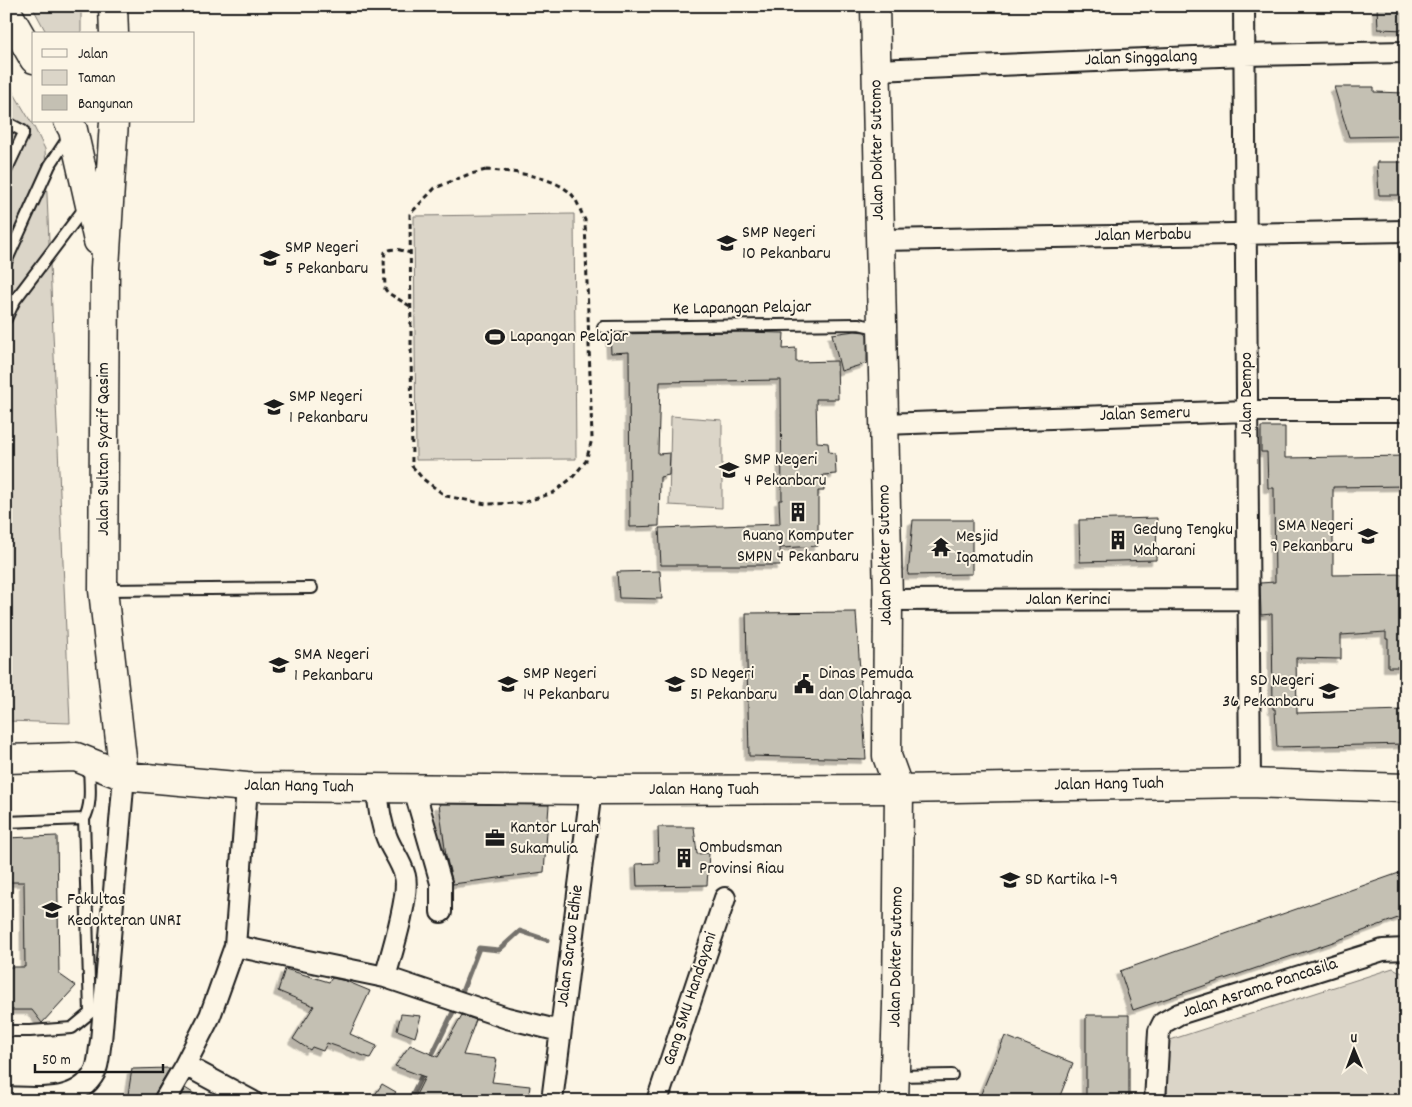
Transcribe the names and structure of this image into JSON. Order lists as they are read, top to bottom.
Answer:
{
  "streets": {
    "main road": ["Jalan Dokter Sutomo", "Jalan Sultan Syarif Qasim", "Jalan Hang Tuah"],
    "street": [
      "Jalan Singgalang",
      "Jalan Merbabu",
      "Jalan Dempo",
      "Jalan Semeru",
      "Jalan Kerinci",
      "Jalan Sarwo Edhie",
      "Jalan Asrama Pancasila",
      "Gang SMU Handayani"
    ],
    "lane": ["Ke Lapangan Pelajar"]
  },
  "crossings": [
    ["Jalan Singgalang", "Jalan Dokter Sutomo"],
    ["Jalan Singgalang", "Jalan Dempo"],
    ["Jalan Dokter Sutomo", "Jalan Merbabu"],
    ["Jalan Dokter Sutomo", "Ke Lapangan Pelajar"],
    ["Jalan Dokter Sutomo", "Jalan Semeru"],
    ["Jalan Dokter Sutomo", "Jalan Kerinci"],
    ["Jalan Dokter Sutomo", "Jalan Hang Tuah"],
    ["Jalan Merbabu", "Jalan Dempo"],
    ["Jalan Dempo", "Jalan Semeru"],
    ["Jalan Dempo", "Jalan Kerinci"],
    ["Jalan Dempo", "Jalan Hang Tuah"],
    ["Jalan Sultan Syarif Qasim", "Jalan Hang Tuah"],
    ["Jalan Hang Tuah", "Jalan Sarwo Edhie"]
  ],
  "places": {
    "school or university": [
      "SMP Negeri 10 Pekanbaru",
      "SMP Negeri 5 Pekanbaru",
      "SMP Negeri 1 Pekanbaru",
      "SMP Negeri 4 Pekanbaru",
      "SMA Negeri 9 Pekanbaru",
      "SMA Negeri 1 Pekanbaru",
      "SMP Negeri 14 Pekanbaru",
      "SD Negeri 51 Pekanbaru",
      "SD Negeri 36 Pekanbaru",
      "SD Kartika 1-9",
      "Fakultas Kedokteran UNRI"
    ],
    "sports": ["Lapangan Pelajar"],
    "building": ["Ruang Komputer SMPN 4 Pekanbaru", "Gedung Tengku Maharani", "Ombudsman Provinsi Riau"],
    "temple": ["Mesjid Iqamatudin"],
    "public building": ["Dinas Pemuda dan Olahraga"],
    "office": ["Kantor Lurah Sukamulia"]
  },
  "legend": ["Jalan", "Taman", "Bangunan"],
  "scale_bar": "50 m",
  "north": "top"
}
